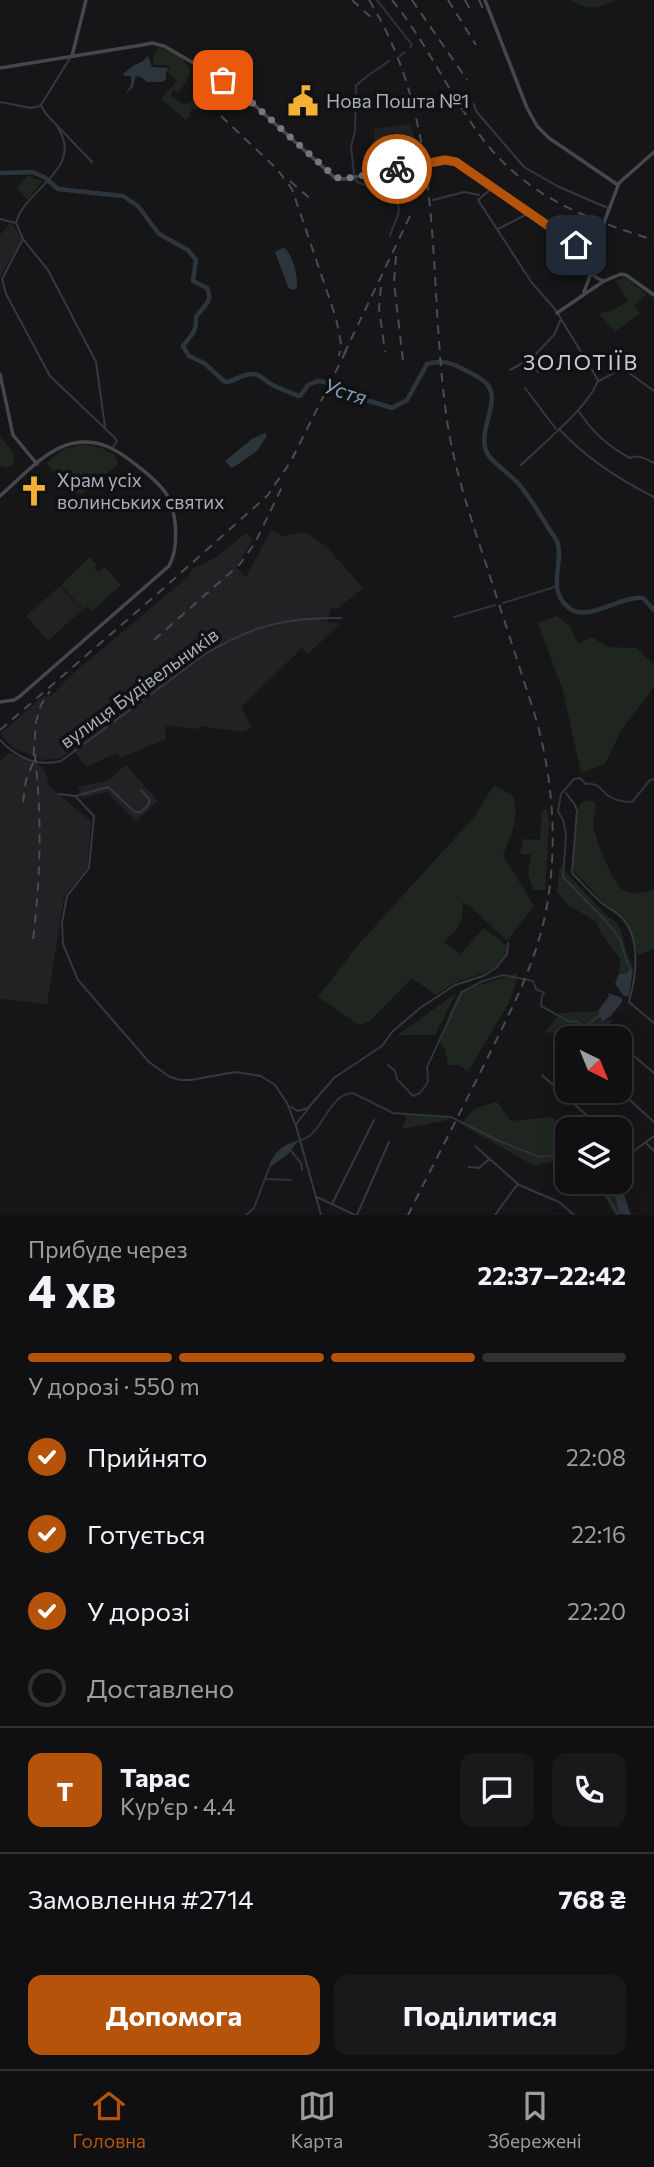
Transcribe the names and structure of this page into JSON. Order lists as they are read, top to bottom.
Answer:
{
  "streets": {
    "street": ["вулиця Будівельників"]
  },
  "districts": ["ЗОЛОТІЇВ"],
  "water": ["Устя"],
  "places": {
    "public building": ["Нова Пошта №1"],
    "church": ["Храм усіх волинських святих"]
  },
  "north": "bottom right",
  "page": {
    "heading": ["4 хв", "Прибуде через", "22:37–22:42"],
    "panel": [
      "Тарас",
      "Кур’єр · 4.4",
      "Замовлення #2714",
      "768 ₴"
    ],
    "bar": "У дорозі · 550 m",
    "list": [
      ["Прийнято", "22:08"],
      ["Готується", "22:16"],
      ["У дорозі", "22:20"],
      "Доставлено"
    ],
    "round": "Т",
    "buttons": ["Допомога", "Поділитися"],
    "tabs": ["Головна", "Карта", "Збережені"]
  }
}
